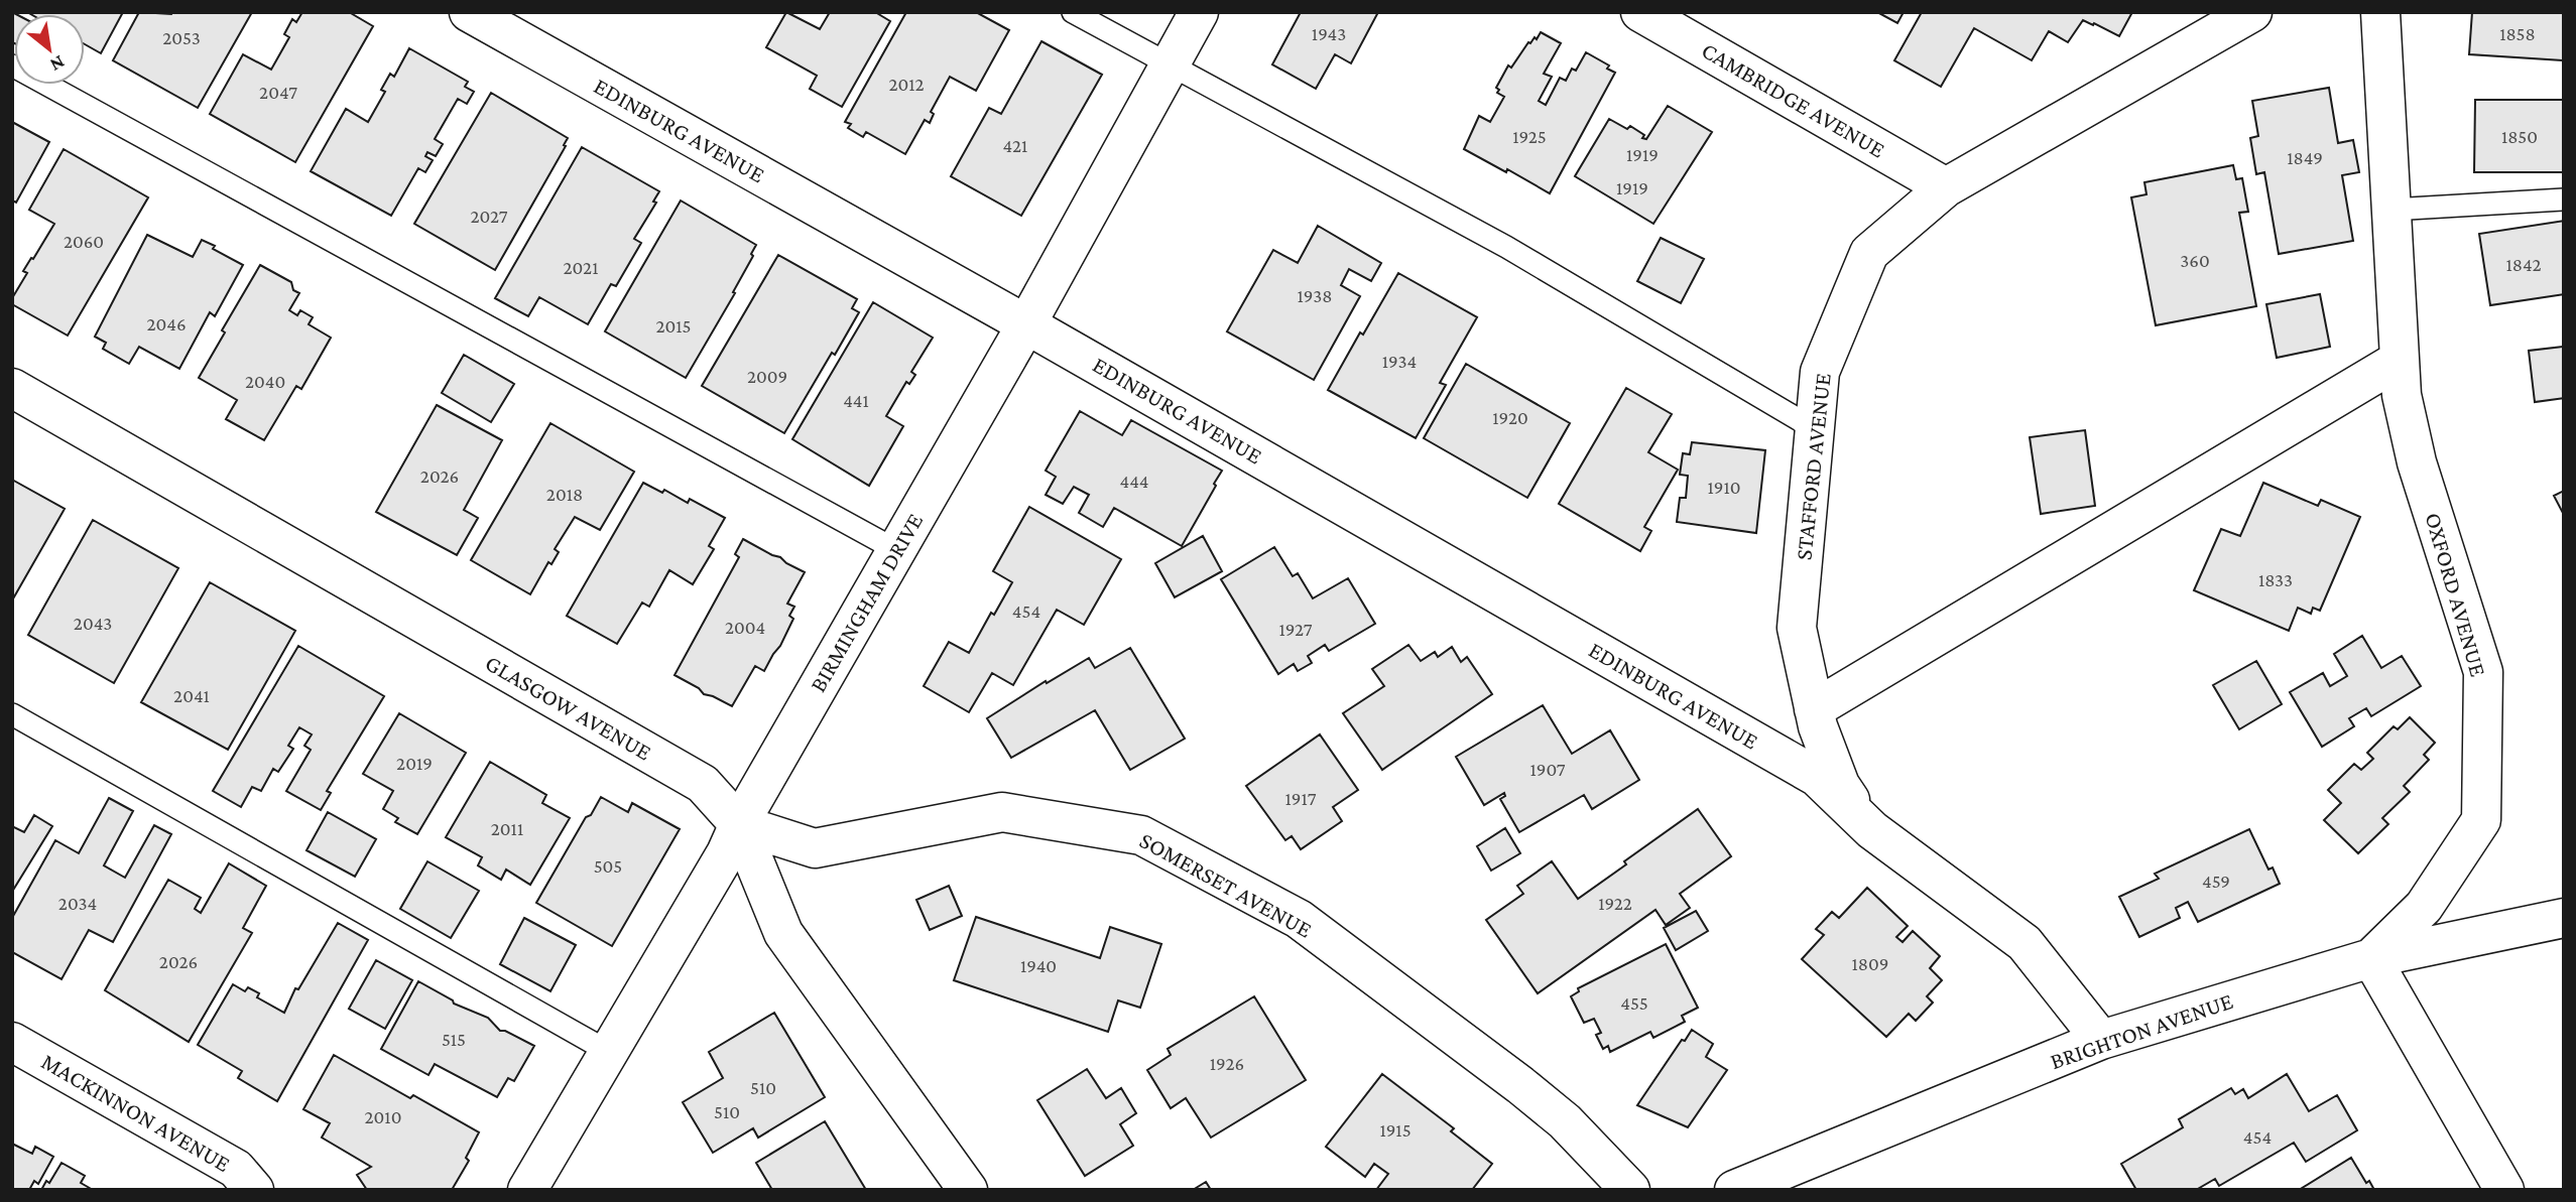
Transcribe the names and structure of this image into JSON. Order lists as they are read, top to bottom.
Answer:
{
  "streets": {
    "street": [
      "CAMBRIDGE AVENUE",
      "EDINBURG AVENUE",
      "STAFFORD AVENUE",
      "OXFORD AVENUE",
      "BIRMINGHAM DRIVE",
      "GLASGOW AVENUE",
      "SOMERSET AVENUE",
      "BRIGHTON AVENUE",
      "MACKINNON AVENUE"
    ]
  },
  "crossings": [
    ["CAMBRIDGE AVENUE", "STAFFORD AVENUE"],
    ["EDINBURG AVENUE", "STAFFORD AVENUE"],
    ["EDINBURG AVENUE", "BIRMINGHAM DRIVE"],
    ["OXFORD AVENUE", "BRIGHTON AVENUE"],
    ["BIRMINGHAM DRIVE", "GLASGOW AVENUE"],
    ["BIRMINGHAM DRIVE", "SOMERSET AVENUE"],
    ["GLASGOW AVENUE", "SOMERSET AVENUE"]
  ],
  "house_numbers": [
    "1943",
    "1858",
    "2053",
    "2012",
    "2047",
    "1925",
    "1850",
    "421",
    "1919",
    "1849",
    "1919",
    "2027",
    "2060",
    "360",
    "1842",
    "2021",
    "1938",
    "2046",
    "2015",
    "1934",
    "2009",
    "2040",
    "441",
    "1920",
    "2026",
    "444",
    "1910",
    "2018",
    "1833",
    "454",
    "2043",
    "2004",
    "1927",
    "2041",
    "2019",
    "1907",
    "1917",
    "2011",
    "505",
    "459",
    "2034",
    "1922",
    "2026",
    "1809",
    "1940",
    "455",
    "515",
    "1926",
    "510",
    "510",
    "2010",
    "1915",
    "454"
  ],
  "north": "bottom right"
}
